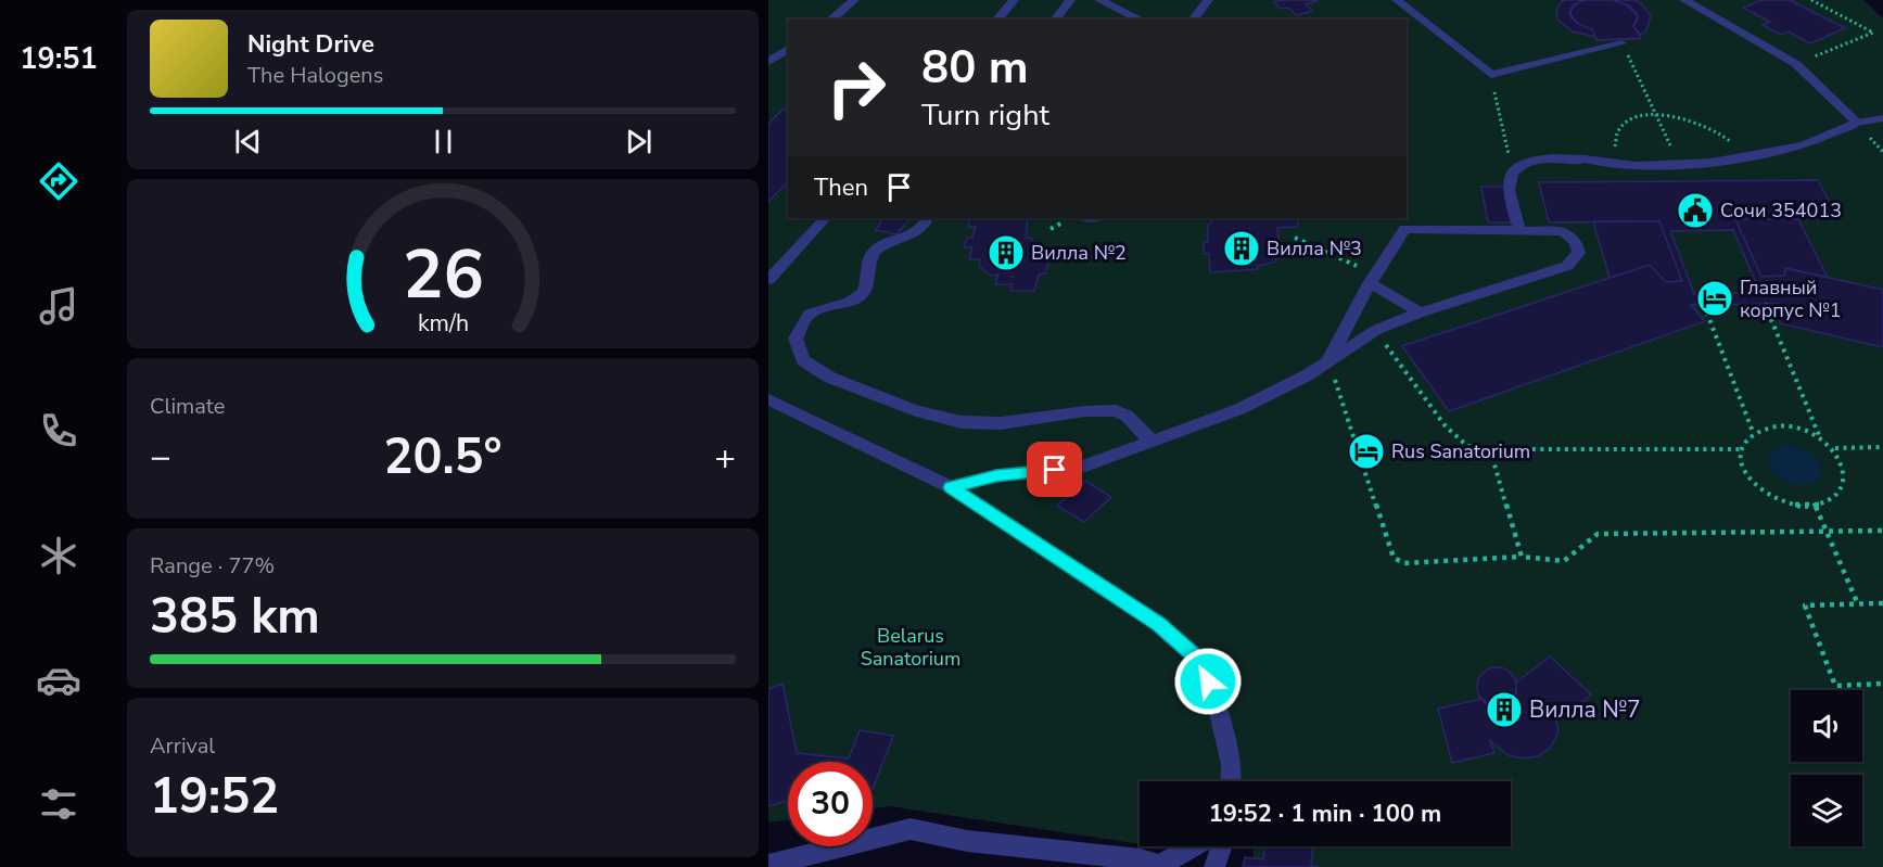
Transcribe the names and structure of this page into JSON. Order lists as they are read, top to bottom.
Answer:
{
  "parks": ["Belarus Sanatorium"],
  "places": {
    "public building": ["Сочи 354013"],
    "building": ["Вилла №3", "Вилла №2", "Вилла №7"],
    "hotel": ["Главный корпус №1", "Rus Sanatorium"]
  },
  "page": {
    "tabs": "19:51",
    "song": ["Night Drive", "The Halogens"],
    "turn": ["80 m", "Turn right"],
    "then": "Then",
    "tile": [
      "Climate",
      ["Range · 77%", "385 km"],
      ["Arrival", "19:52"]
    ],
    "heat": ["−", "20.5°", "+"],
    "limit": "30",
    "trip": "19:52 · 1 min · 100 m",
    "gauge": ["26", "km/h"]
  }
}
